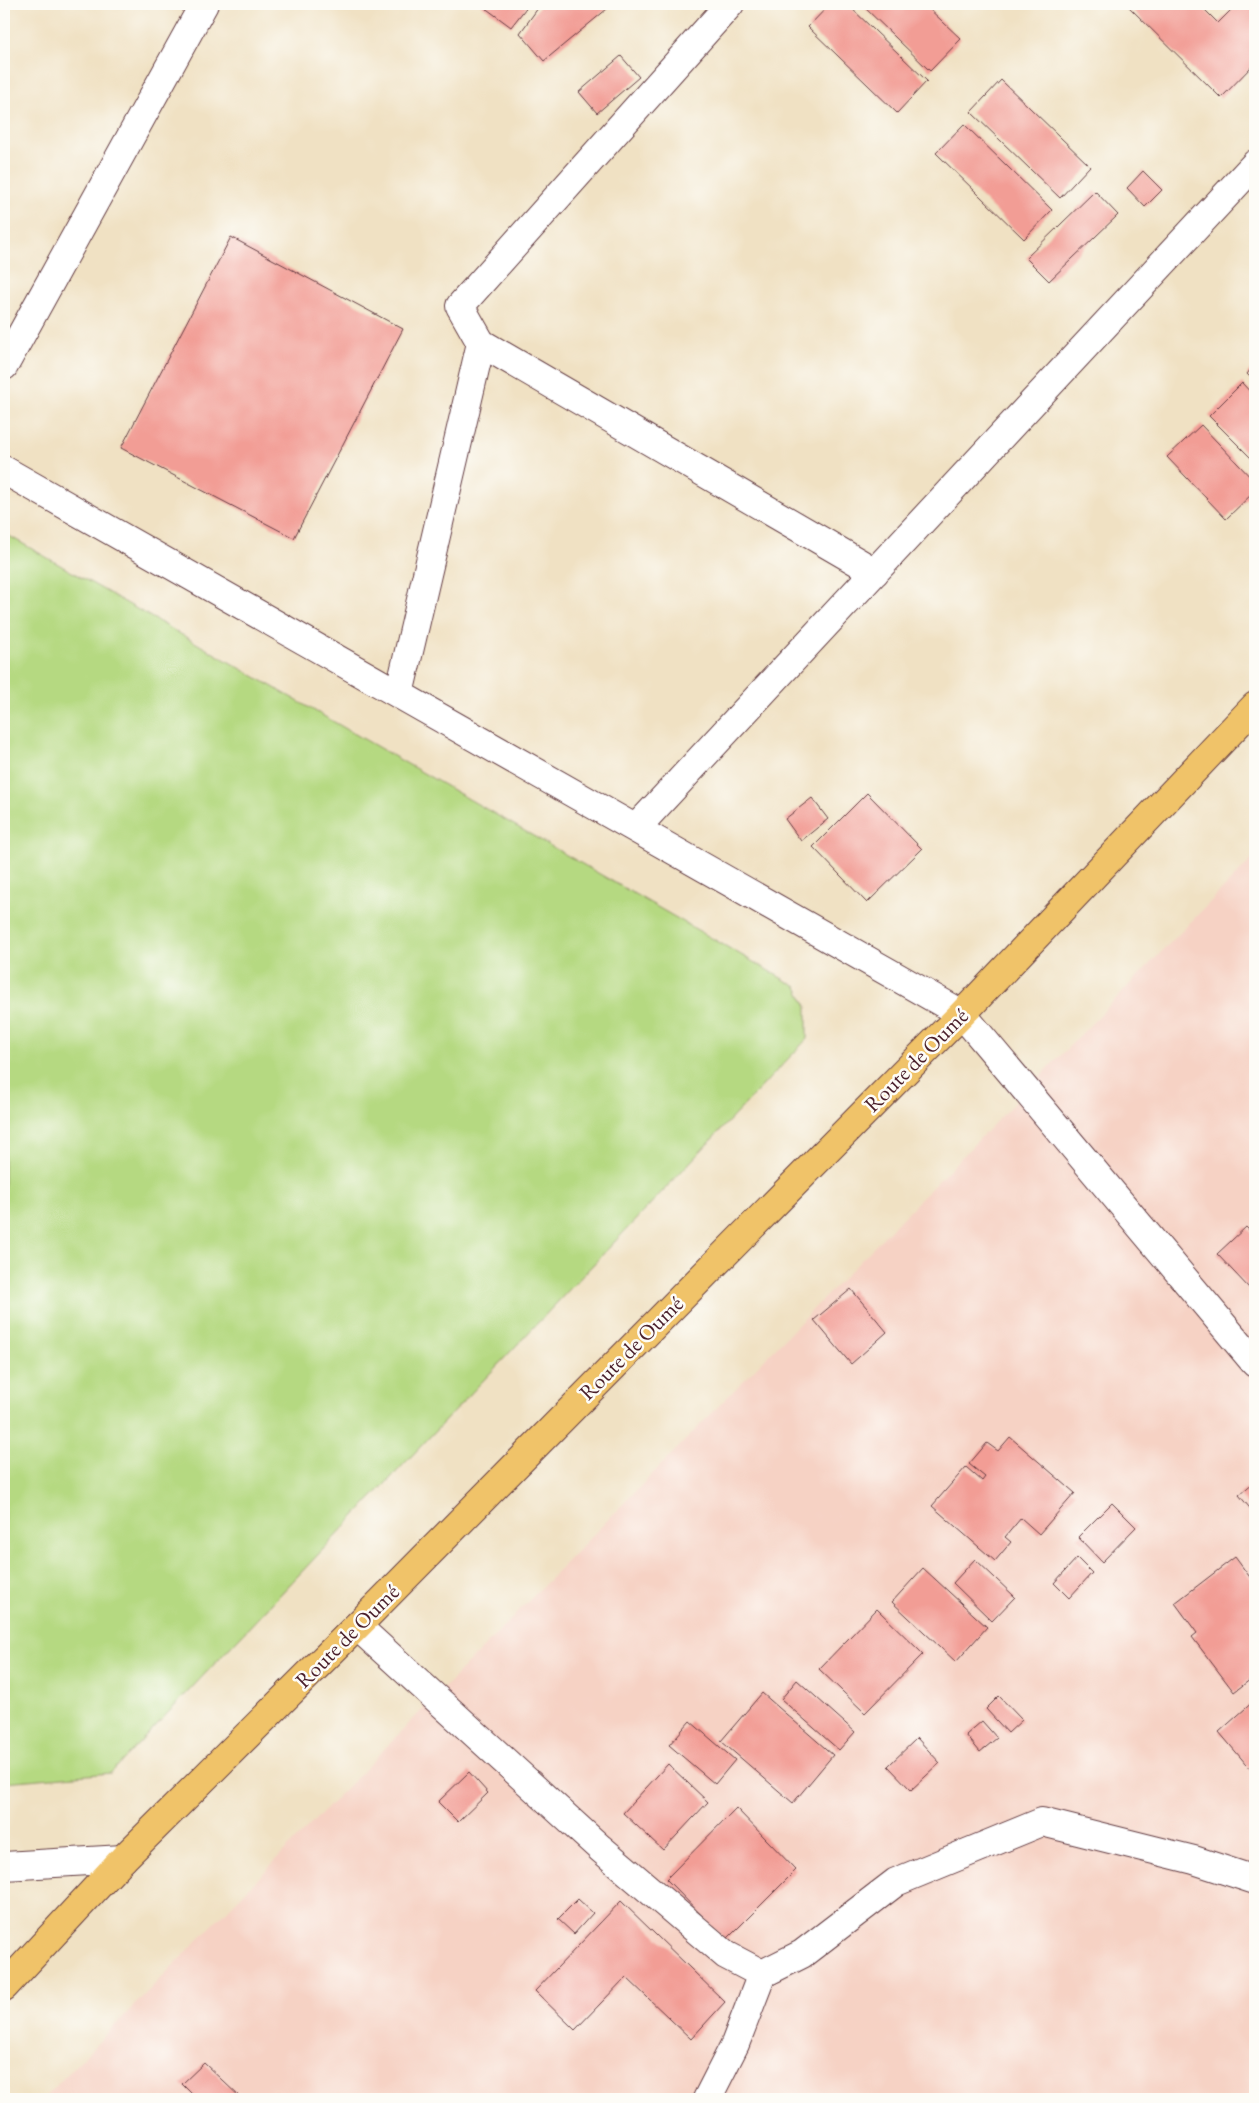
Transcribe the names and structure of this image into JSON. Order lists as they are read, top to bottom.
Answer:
{
  "streets": {
    "main road": ["Route de Oumé"]
  }
}
